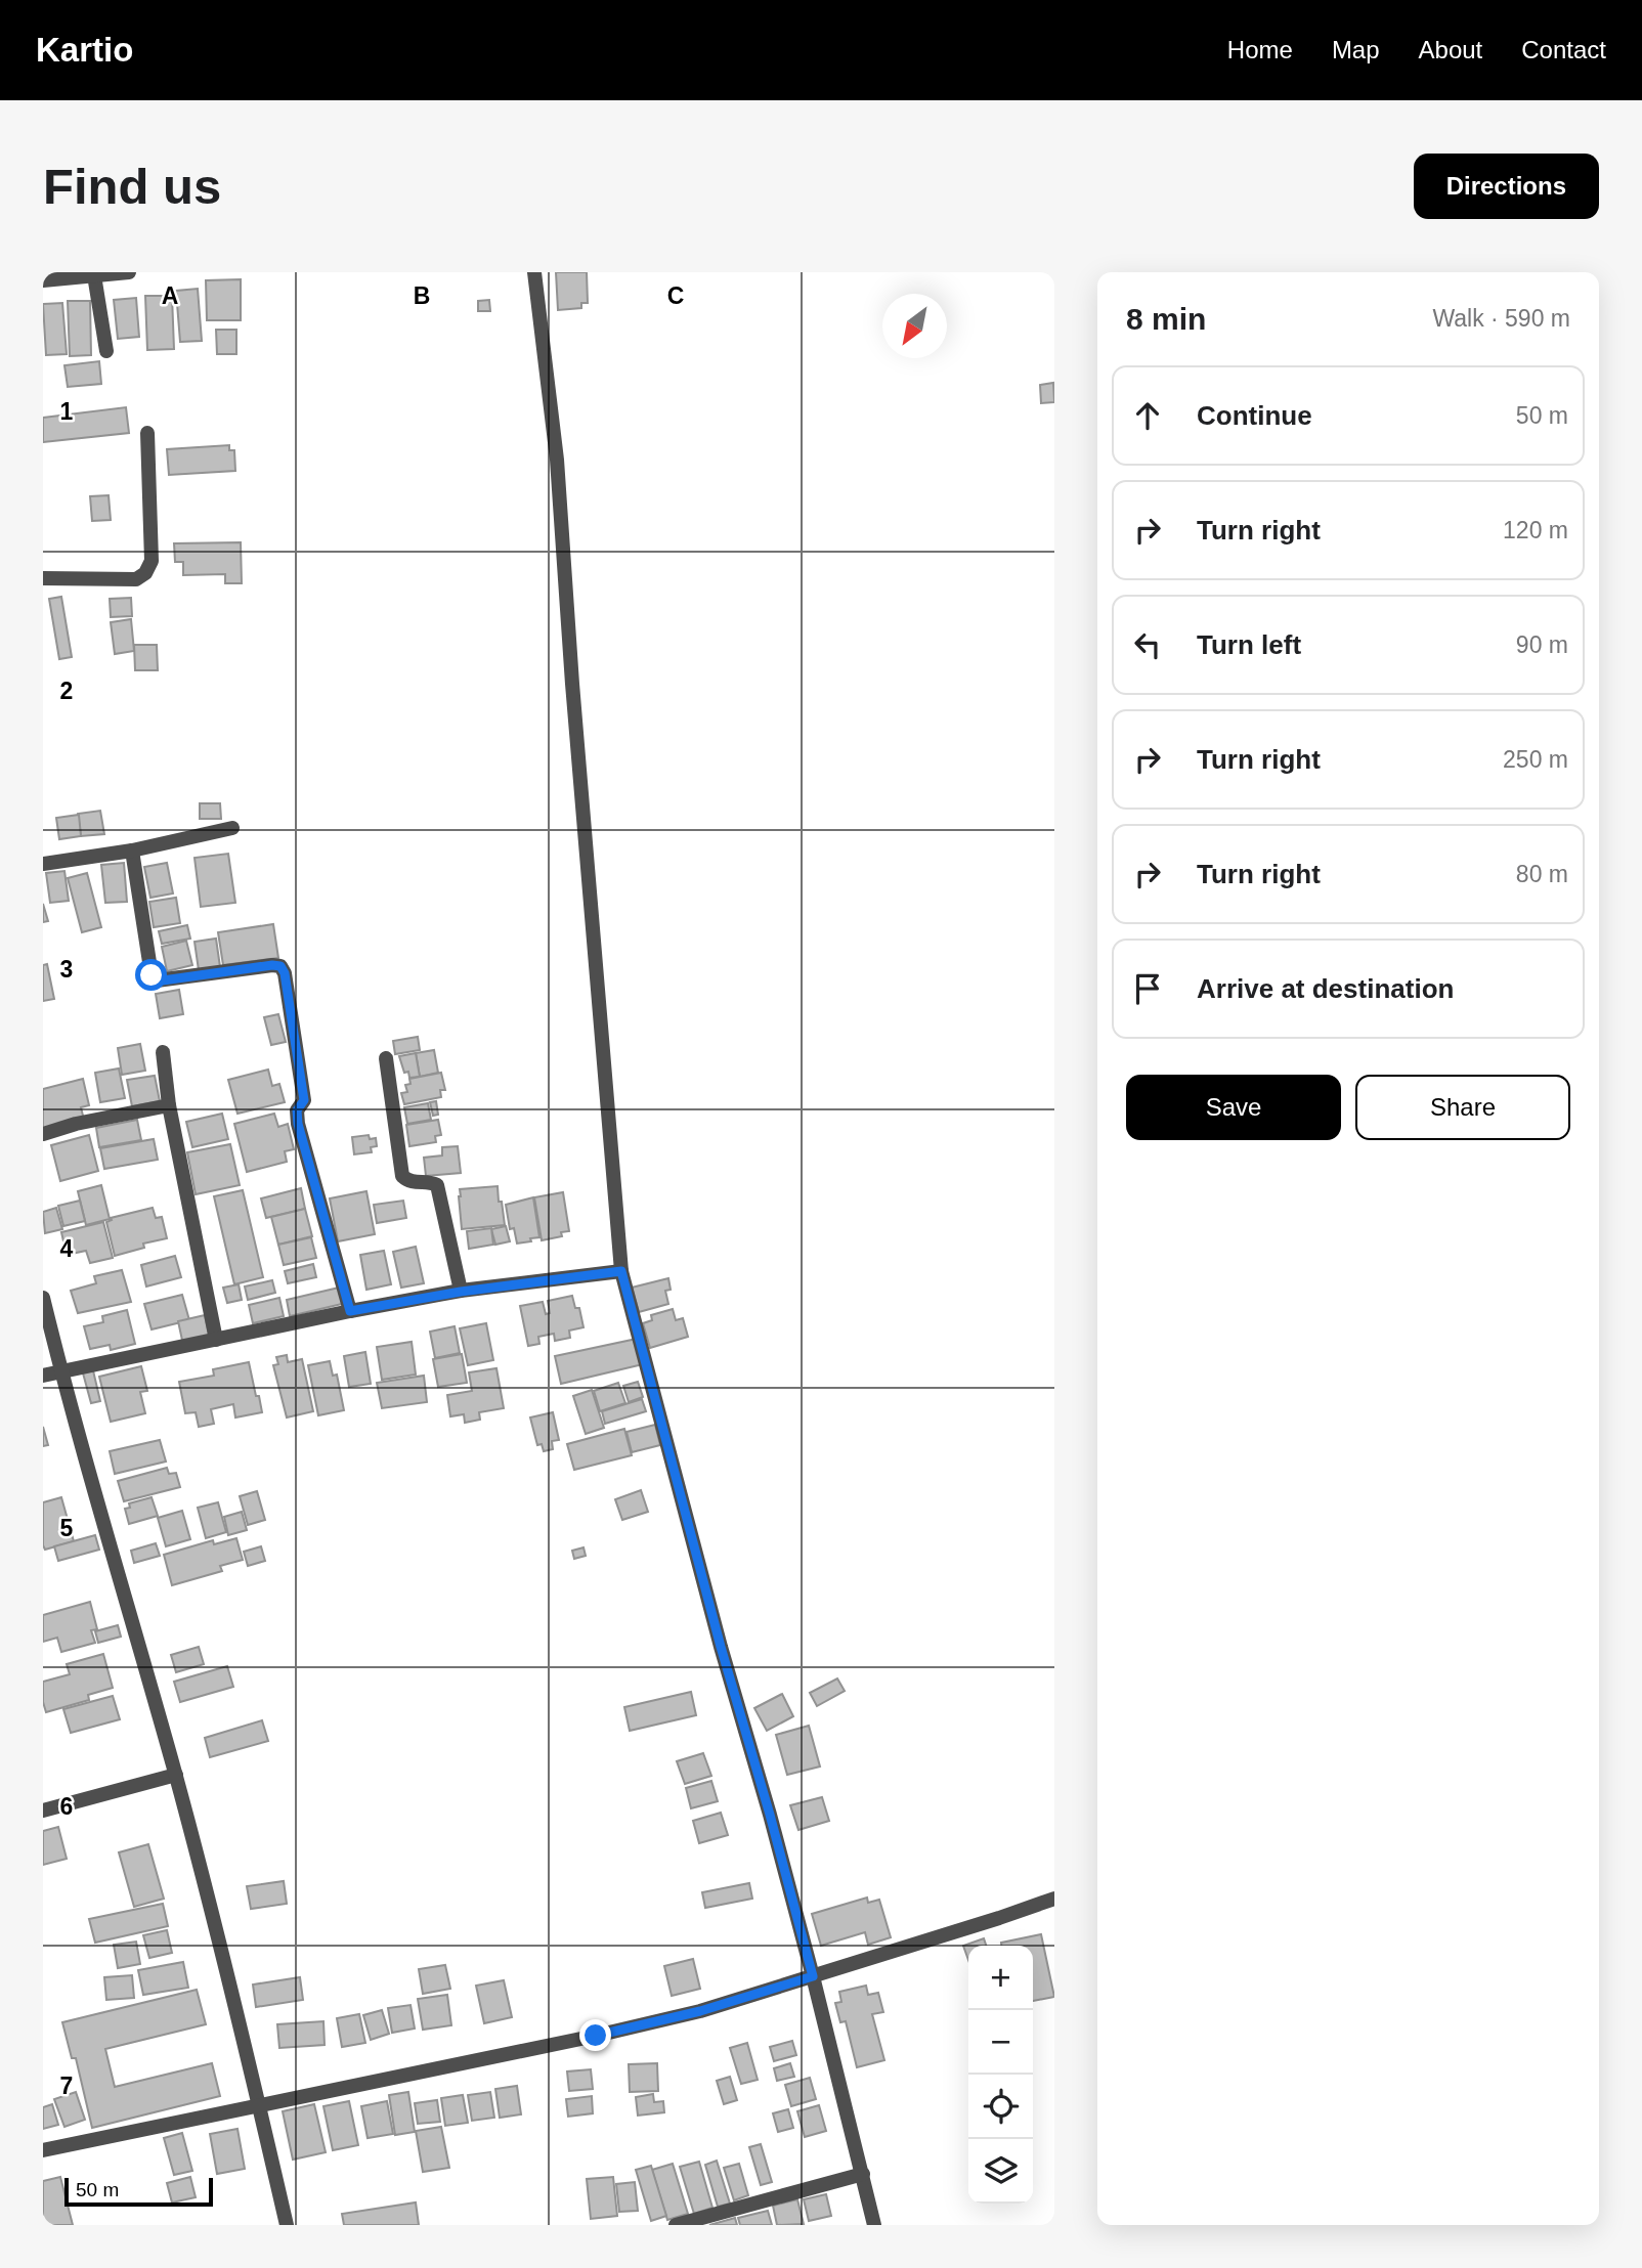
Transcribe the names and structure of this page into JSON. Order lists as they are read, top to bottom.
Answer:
{
  "scale_bar": "50 m",
  "north": "bottom left",
  "page": {
    "header": "Kartio",
    "nav": [
      "Home",
      "Map",
      "About",
      "Contact"
    ],
    "buttons": [
      "Directions",
      ["Save", "Share"]
    ],
    "title": "Find us",
    "heading": ["8 min", "Walk · 590 m"],
    "list": [
      ["Continue", "50 m"],
      ["Turn right", "120 m"],
      ["Turn left", "90 m"],
      ["Turn right", "250 m"],
      ["Turn right", "80 m"],
      "Arrive at destination"
    ],
    "map_buttons": ["+", "−"],
    "scale": "50 m"
  },
  "grid": {
    "columns": ["A", "B", "C"],
    "rows": [
      "1",
      "2",
      "3",
      "4",
      "5",
      "6",
      "7"
    ]
  }
}
